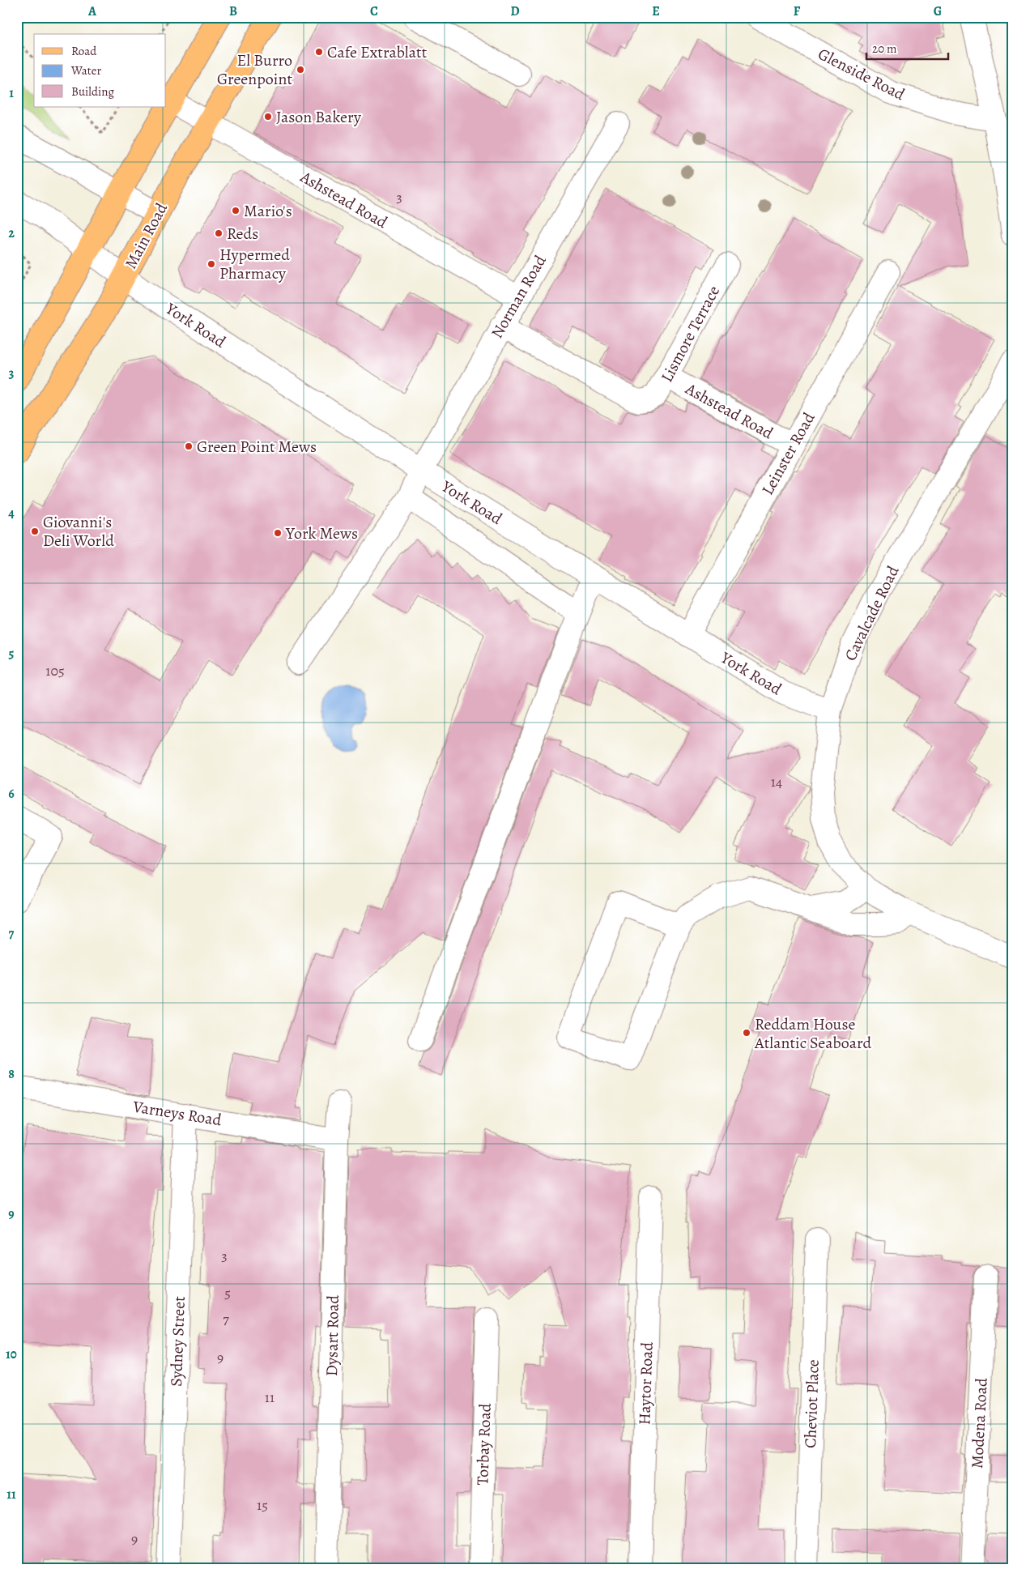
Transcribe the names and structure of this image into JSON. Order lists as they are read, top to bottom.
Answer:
{
  "streets": {
    "main road": ["Main Road"],
    "street": [
      "Glenside Road",
      "Ashstead Road",
      "Norman Road",
      "York Road",
      "Lismore Terrace",
      "Leinster Road",
      "Cavalcade Road",
      "Varneys Road",
      "Dysart Road",
      "Sydney Street",
      "Haytor Road",
      "Cheviot Place",
      "Modena Road",
      "Torbay Road"
    ]
  },
  "crossings": [
    ["Ashstead Road", "Main Road"],
    ["Ashstead Road", "Norman Road"],
    ["Ashstead Road", "Lismore Terrace"],
    ["Ashstead Road", "Leinster Road"],
    ["Main Road", "York Road"],
    ["Norman Road", "York Road"],
    ["Norman Road", "Lismore Terrace"],
    ["York Road", "Leinster Road"],
    ["York Road", "Cavalcade Road"],
    ["Varneys Road", "Dysart Road"],
    ["Varneys Road", "Sydney Street"]
  ],
  "places": [
    "Cafe Extrablatt",
    "El Burro Greenpoint",
    "Jason Bakery",
    "Mario's",
    "Reds",
    "Hypermed Pharmacy",
    "Green Point Mews",
    "Giovanni's Deli World",
    "York Mews",
    "Reddam House Atlantic Seaboard"
  ],
  "house_numbers": [
    "3",
    "105",
    "14",
    "3",
    "5",
    "7",
    "9",
    "11",
    "15",
    "9"
  ],
  "legend": ["Road", "Water", "Building"],
  "scale_bar": "20 m",
  "grid": {
    "columns": [
      "A",
      "B",
      "C",
      "D",
      "E",
      "F",
      "G"
    ],
    "rows": [
      "1",
      "2",
      "3",
      "4",
      "5",
      "6",
      "7",
      "8",
      "9",
      "10",
      "11"
    ]
  }
}
